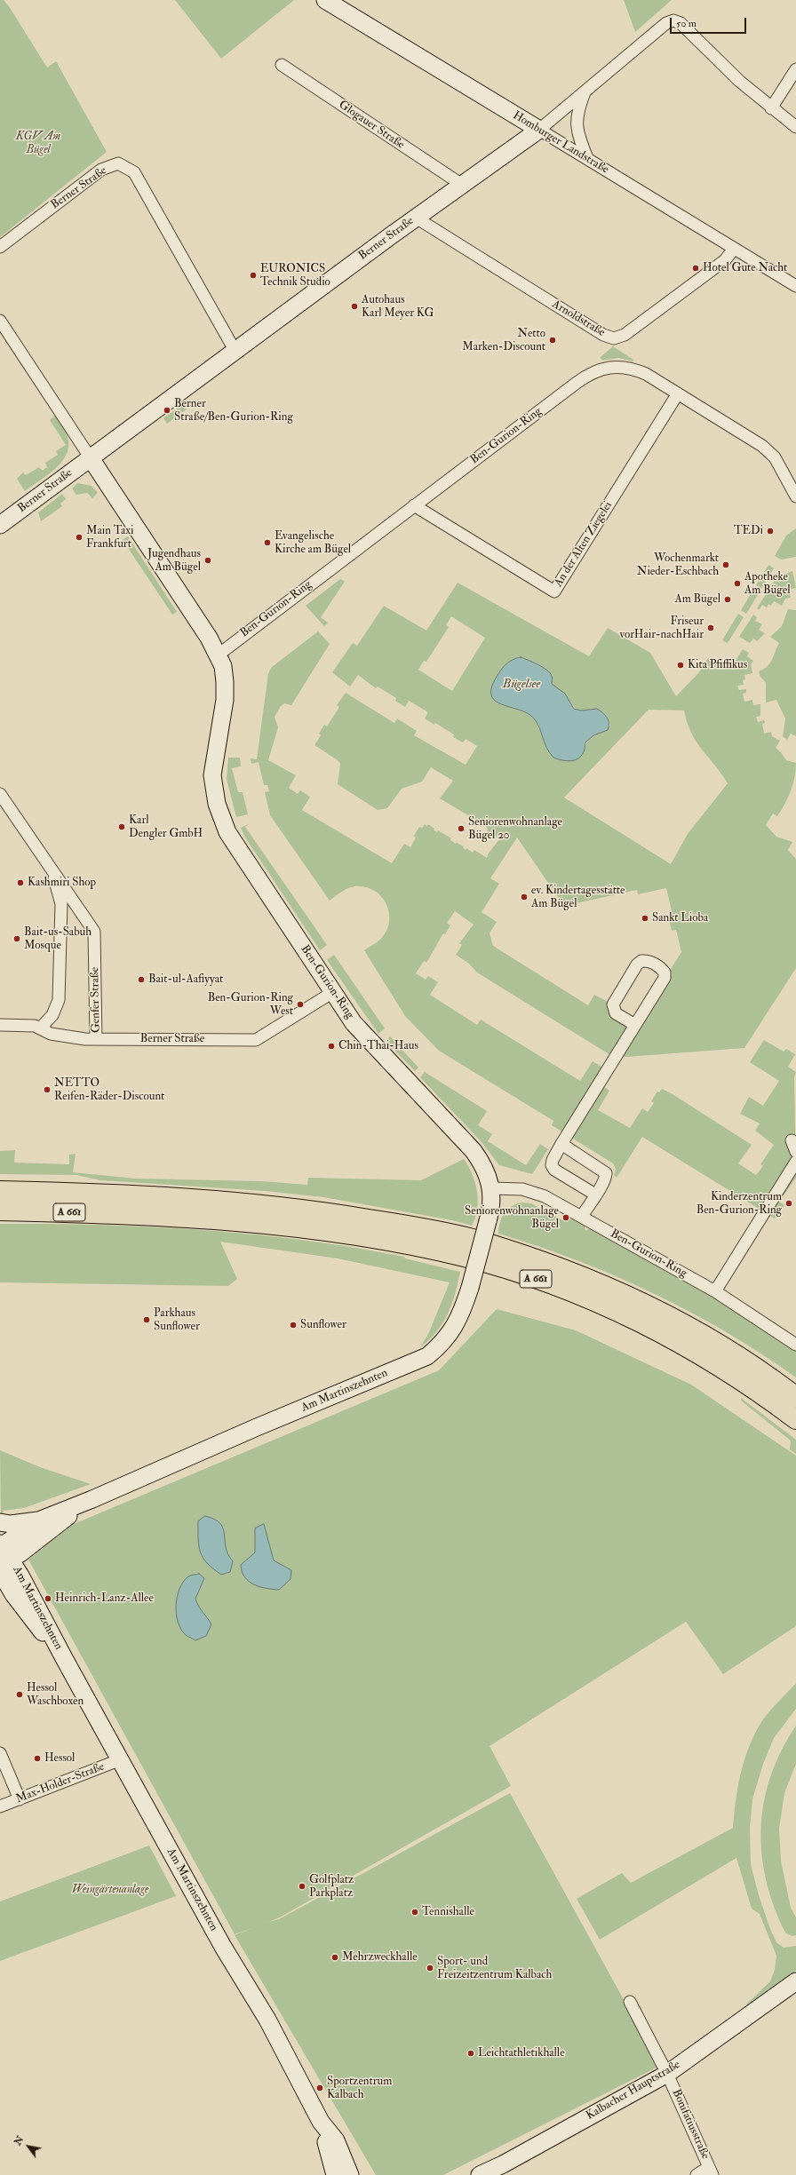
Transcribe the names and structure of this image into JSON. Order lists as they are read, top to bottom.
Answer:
{
  "streets": {
    "highway": ["A 661"],
    "street": [
      "Glogauer Straße",
      "Homburger Landstraße",
      "Berner Straße",
      "Arnoldstraße",
      "Ben-Gurion-Ring",
      "An der Alten Ziegelei",
      "Genfer Straße",
      "Am Martinszehnten",
      "Max-Holder-Straße",
      "Kalbacher Hauptstraße",
      "Bonifatiusstraße"
    ]
  },
  "crossings": [
    ["Glogauer Straße", "Berner Straße"],
    ["Homburger Landstraße", "Berner Straße"],
    ["Homburger Landstraße", "Arnoldstraße"],
    ["Berner Straße", "Arnoldstraße"],
    ["Berner Straße", "Ben-Gurion-Ring"],
    ["Berner Straße", "Genfer Straße"],
    ["Ben-Gurion-Ring", "An der Alten Ziegelei"],
    ["Ben-Gurion-Ring", "Am Martinszehnten"],
    ["Am Martinszehnten", "Max-Holder-Straße"],
    ["Kalbacher Hauptstraße", "Bonifatiusstraße"]
  ],
  "water": ["Bügelsee"],
  "parks": ["KGV Am Bügel", "Weingärtenanlage"],
  "places": [
    "Hotel Gute Nacht",
    "EURONICS Technik Studio",
    "Autohaus Karl Meyer KG",
    "Netto Marken-Discount",
    "Berner Straße/Ben-Gurion-Ring",
    "TEDi",
    "Main Taxi Frankfurt",
    "Evangelische Kirche am Bügel",
    "Jugendhaus Am Bügel",
    "Wochenmarkt Nieder-Eschbach",
    "Apotheke Am Bügel",
    "Am Bügel",
    "Friseur vorHair-nachHair",
    "Kita Pfiffikus",
    "Karl Dengler GmbH",
    "Seniorenwohnanlage Bügel 20",
    "Kashmiri Shop",
    "ev. Kindertagesstätte Am Bügel",
    "Sankt Lioba",
    "Bait-us-Sabuh Mosque",
    "Bait-ul-Aafiyyat",
    "Ben-Gurion-Ring West",
    "Chin-Thai-Haus",
    "NETTO Reifen-Räder-Discount",
    "Kinderzentrum Ben-Gurion-Ring",
    "Seniorenwohnanlage Bügel",
    "Parkhaus Sunflower",
    "Sunflower",
    "Heinrich-Lanz-Allee",
    "Hessol Waschboxen",
    "Hessol",
    "Golfplatz Parkplatz",
    "Tennishalle",
    "Mehrzweckhalle",
    "Sport- und Freizeitzentrum Kalbach",
    "Leichtathletikhalle",
    "Sportzentrum Kalbach"
  ],
  "scale_bar": "50 m",
  "north": "top left"
}
